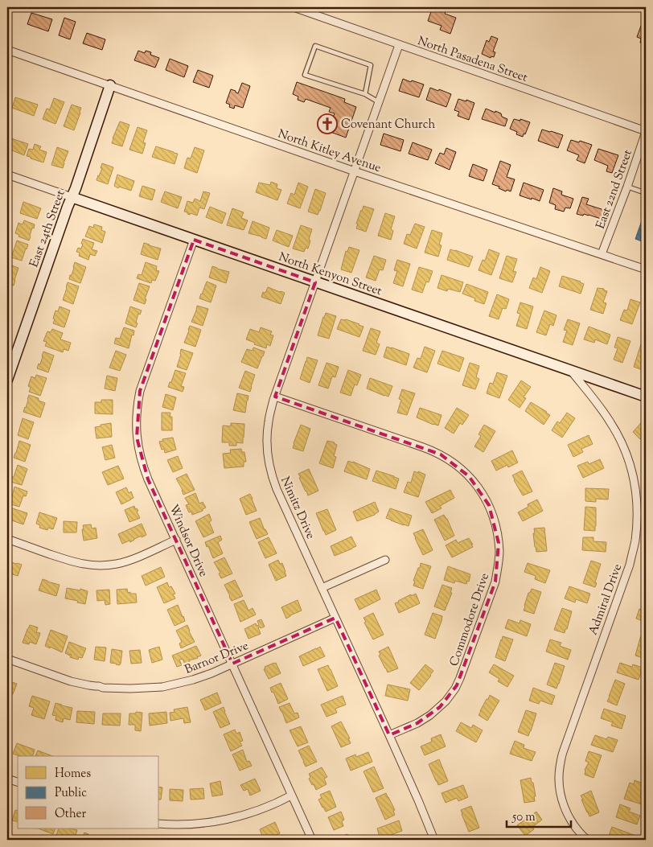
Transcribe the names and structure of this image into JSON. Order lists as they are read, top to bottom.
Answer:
{
  "streets": {
    "street": [
      "North Pasadena Street",
      "North Kitley Avenue",
      "East 22nd Street",
      "East 24th Street",
      "North Kenyon Street",
      "Nimitz Drive",
      "Windsor Drive",
      "Admiral Drive",
      "Commodore Drive",
      "Barnor Drive"
    ]
  },
  "crossings": [
    ["North Pasadena Street", "East 22nd Street"],
    ["North Pasadena Street", "Nimitz Drive"],
    ["North Kitley Avenue", "East 22nd Street"],
    ["North Kitley Avenue", "East 24th Street"],
    ["North Kitley Avenue", "Nimitz Drive"],
    ["East 24th Street", "North Kenyon Street"],
    ["North Kenyon Street", "Nimitz Drive"],
    ["North Kenyon Street", "Windsor Drive"],
    ["North Kenyon Street", "Admiral Drive"],
    ["Nimitz Drive", "Commodore Drive"],
    ["Nimitz Drive", "Barnor Drive"],
    ["Windsor Drive", "Barnor Drive"]
  ],
  "places": {
    "church": ["Covenant Church"]
  },
  "legend": ["Homes", "Public", "Other"],
  "scale_bar": "50 m"
}
